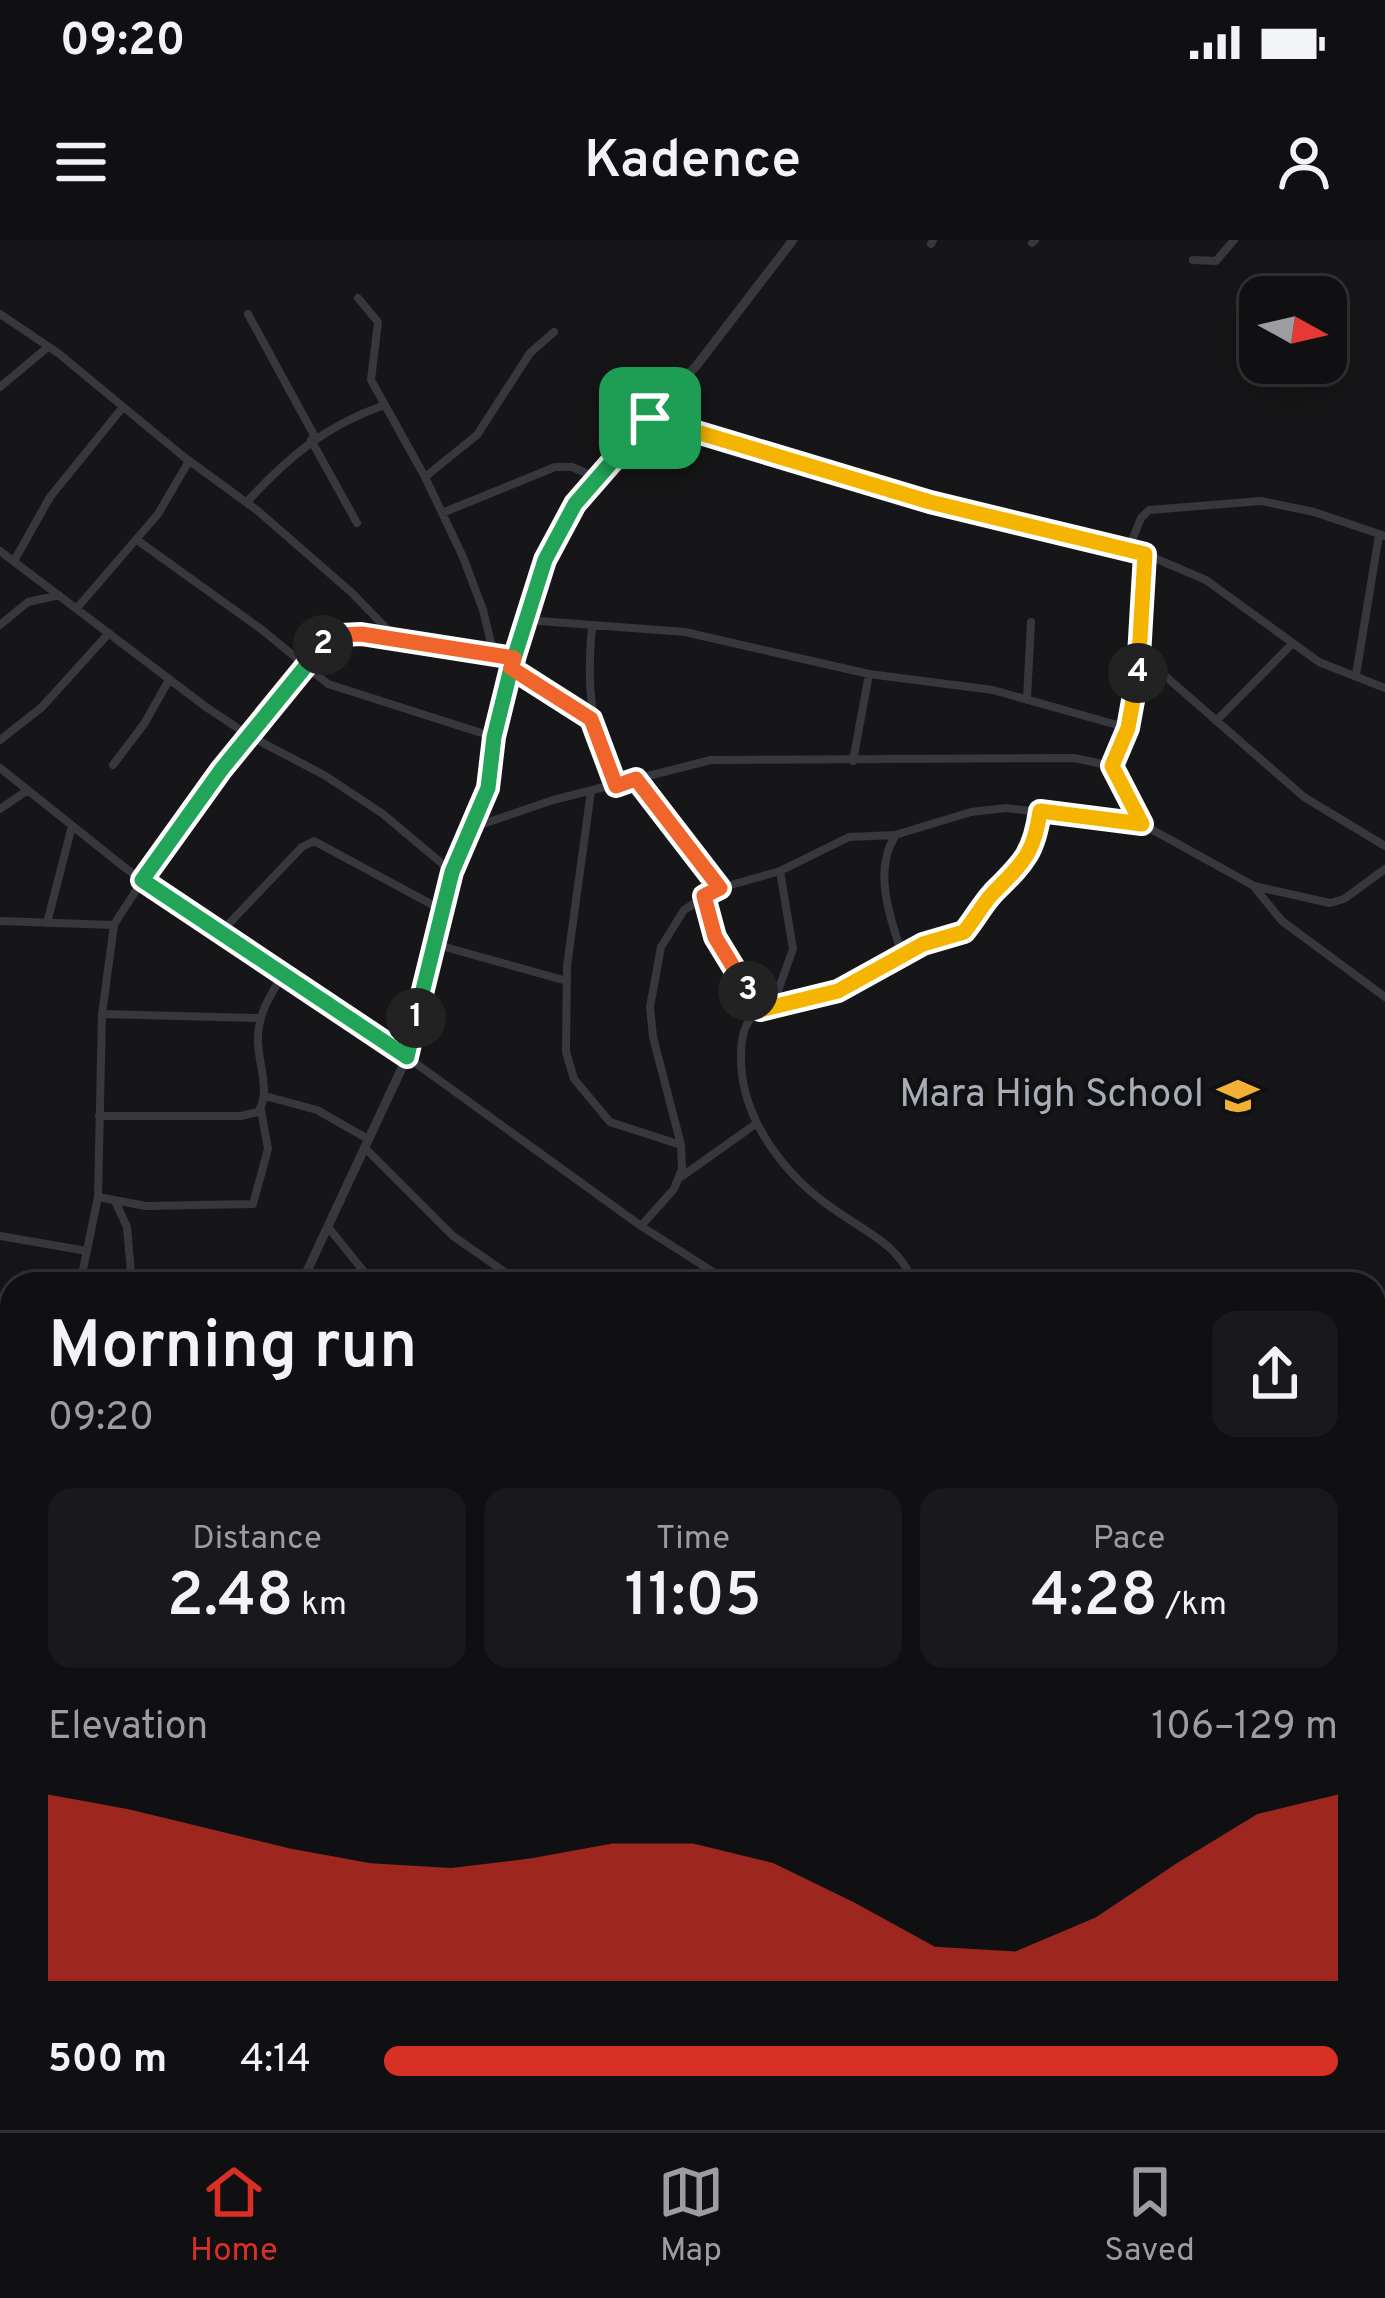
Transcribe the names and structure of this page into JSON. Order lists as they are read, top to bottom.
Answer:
{
  "places": {
    "school or university": ["Mara High School"]
  },
  "north": "right",
  "page": {
    "status": "09:20",
    "header": "Kadence",
    "pins": [
      "2",
      "4",
      "3",
      "1"
    ],
    "heading": ["Morning run", "09:20"],
    "stats": [
      ["Distance", "2.48 km"],
      ["Time", "11:05"],
      ["Pace", "4:28 /km"]
    ],
    "chart": ["Elevation", "106–129 m"],
    "list": [
      {
        "name": "500 m",
        "note": "4:14"
      }
    ],
    "tabs": ["Home", "Map", "Saved"]
  }
}
